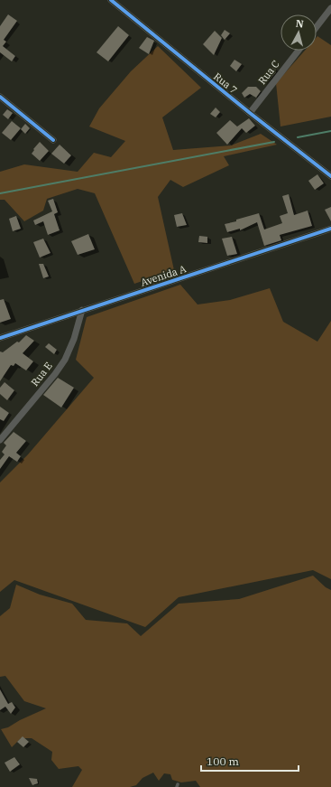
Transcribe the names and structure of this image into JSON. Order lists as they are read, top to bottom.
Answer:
{
  "streets": {
    "street": [
      "Rua C",
      "Rua 7",
      "Avenida A",
      "Rua E"
    ]
  },
  "crossings": [
    ["Rua C", "Rua 7"],
    ["Avenida A", "Rua E"]
  ],
  "scale_bar": "100 m",
  "north": "top"
}
